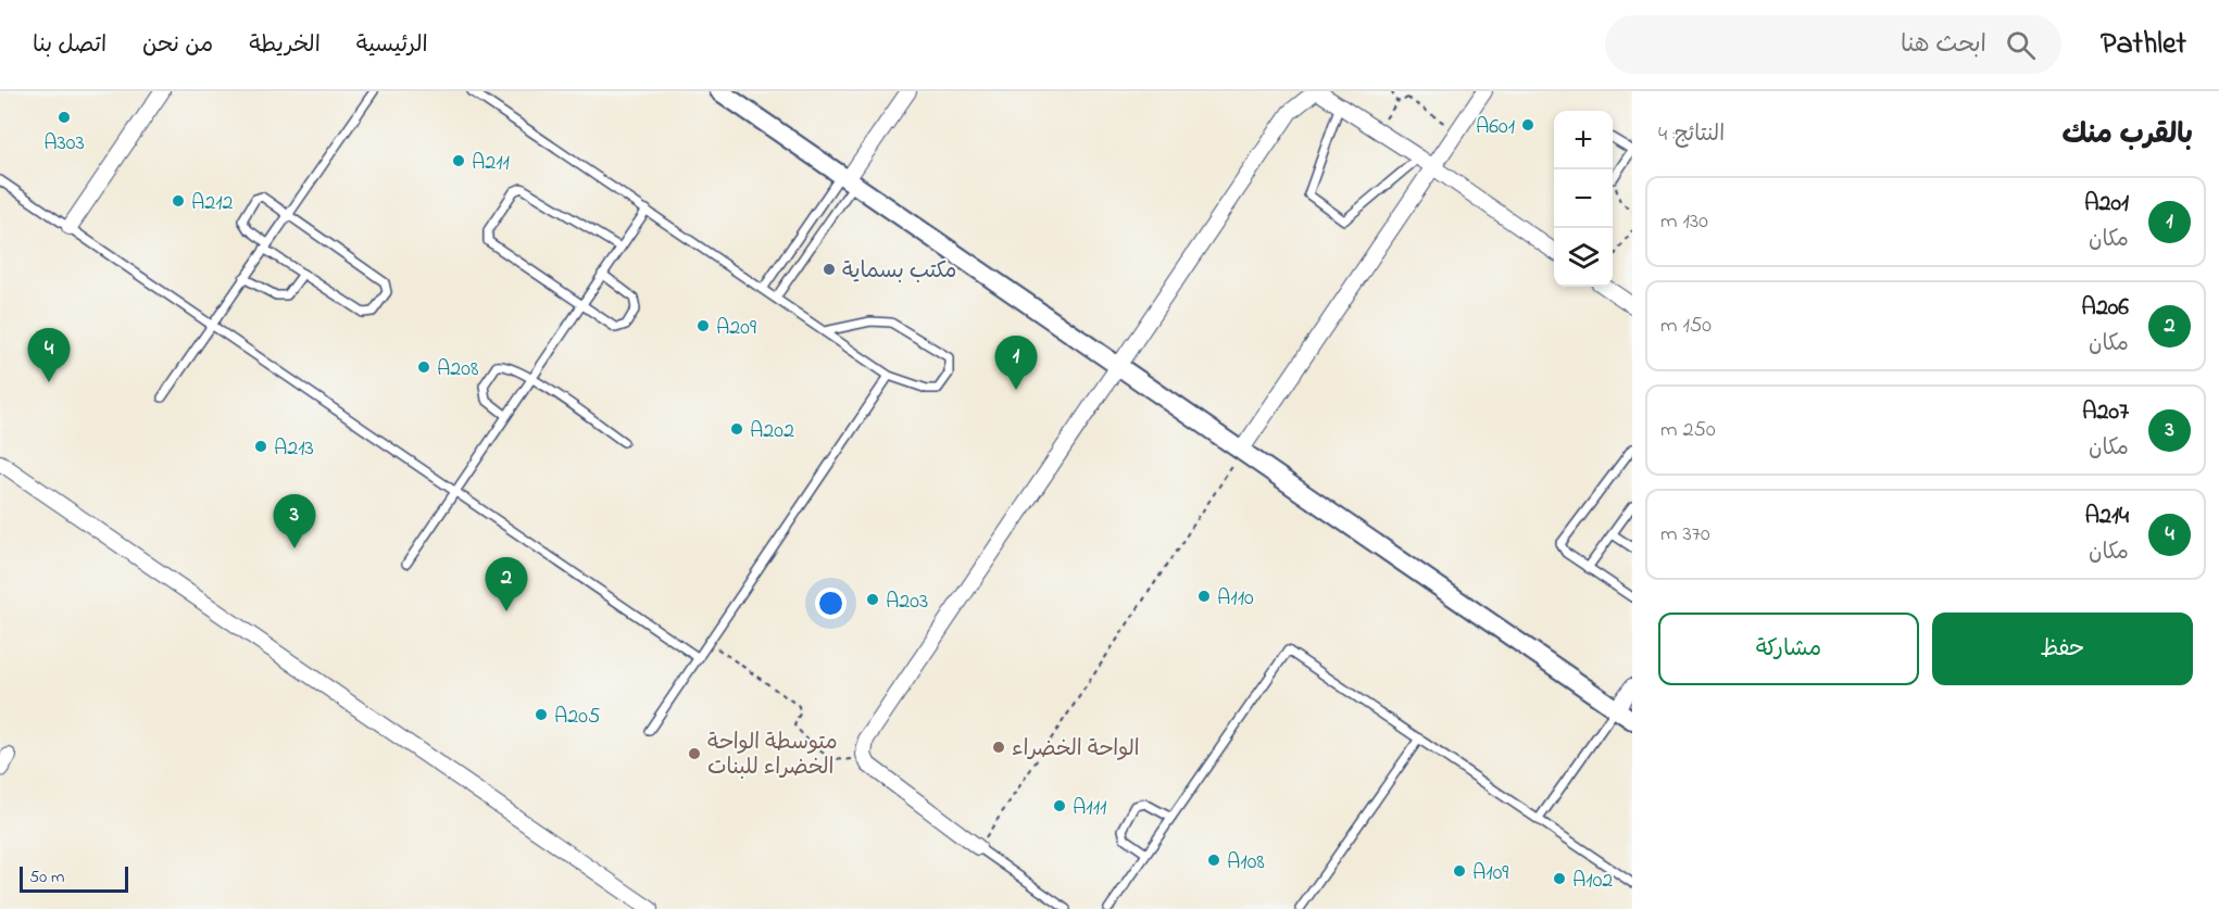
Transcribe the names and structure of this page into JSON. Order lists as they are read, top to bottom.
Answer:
{
  "places": [
    "A303",
    "A601",
    "A211",
    "A212",
    "مكتب بسماية",
    "A209",
    "A208",
    "A202",
    "A213",
    "A110",
    "A203",
    "A205",
    "الواحة الخضراء",
    "متوسطة الواحة الخضراء للبنات",
    "A111",
    "A108",
    "A109",
    "A102"
  ],
  "scale_bar": "50 m",
  "page": {
    "header": "Pathlet",
    "search": "ابحث هنا",
    "nav": [
      "الرئيسية",
      "الخريطة",
      "من نحن",
      "اتصل بنا"
    ],
    "heading": ["بالقرب منك", "النتائج: 4"],
    "map_buttons": ["+", "−"],
    "list": [
      {
        "mark": "1",
        "name": "A201",
        "note": "مكان",
        "value": "130 m"
      },
      {
        "mark": "2",
        "name": "A206",
        "note": "مكان",
        "value": "150 m"
      },
      {
        "mark": "3",
        "name": "A207",
        "note": "مكان",
        "value": "250 m"
      },
      {
        "mark": "4",
        "name": "A214",
        "note": "مكان",
        "value": "370 m"
      }
    ],
    "pins": [
      "4",
      "1",
      "3",
      "2"
    ],
    "buttons": ["حفظ", "مشاركة"],
    "scale": "50 m"
  }
}
